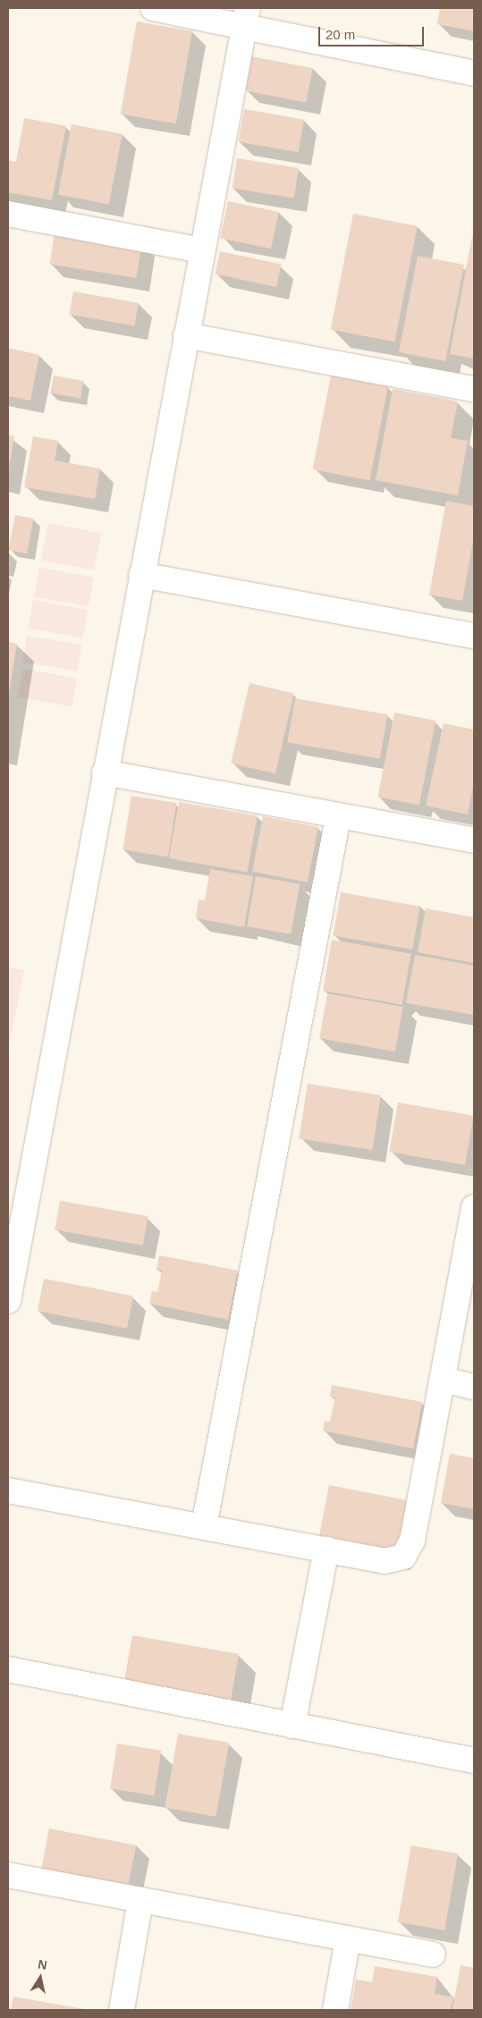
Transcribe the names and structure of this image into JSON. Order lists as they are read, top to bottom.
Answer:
{
  "scale_bar": "20 m",
  "north": "top"
}
